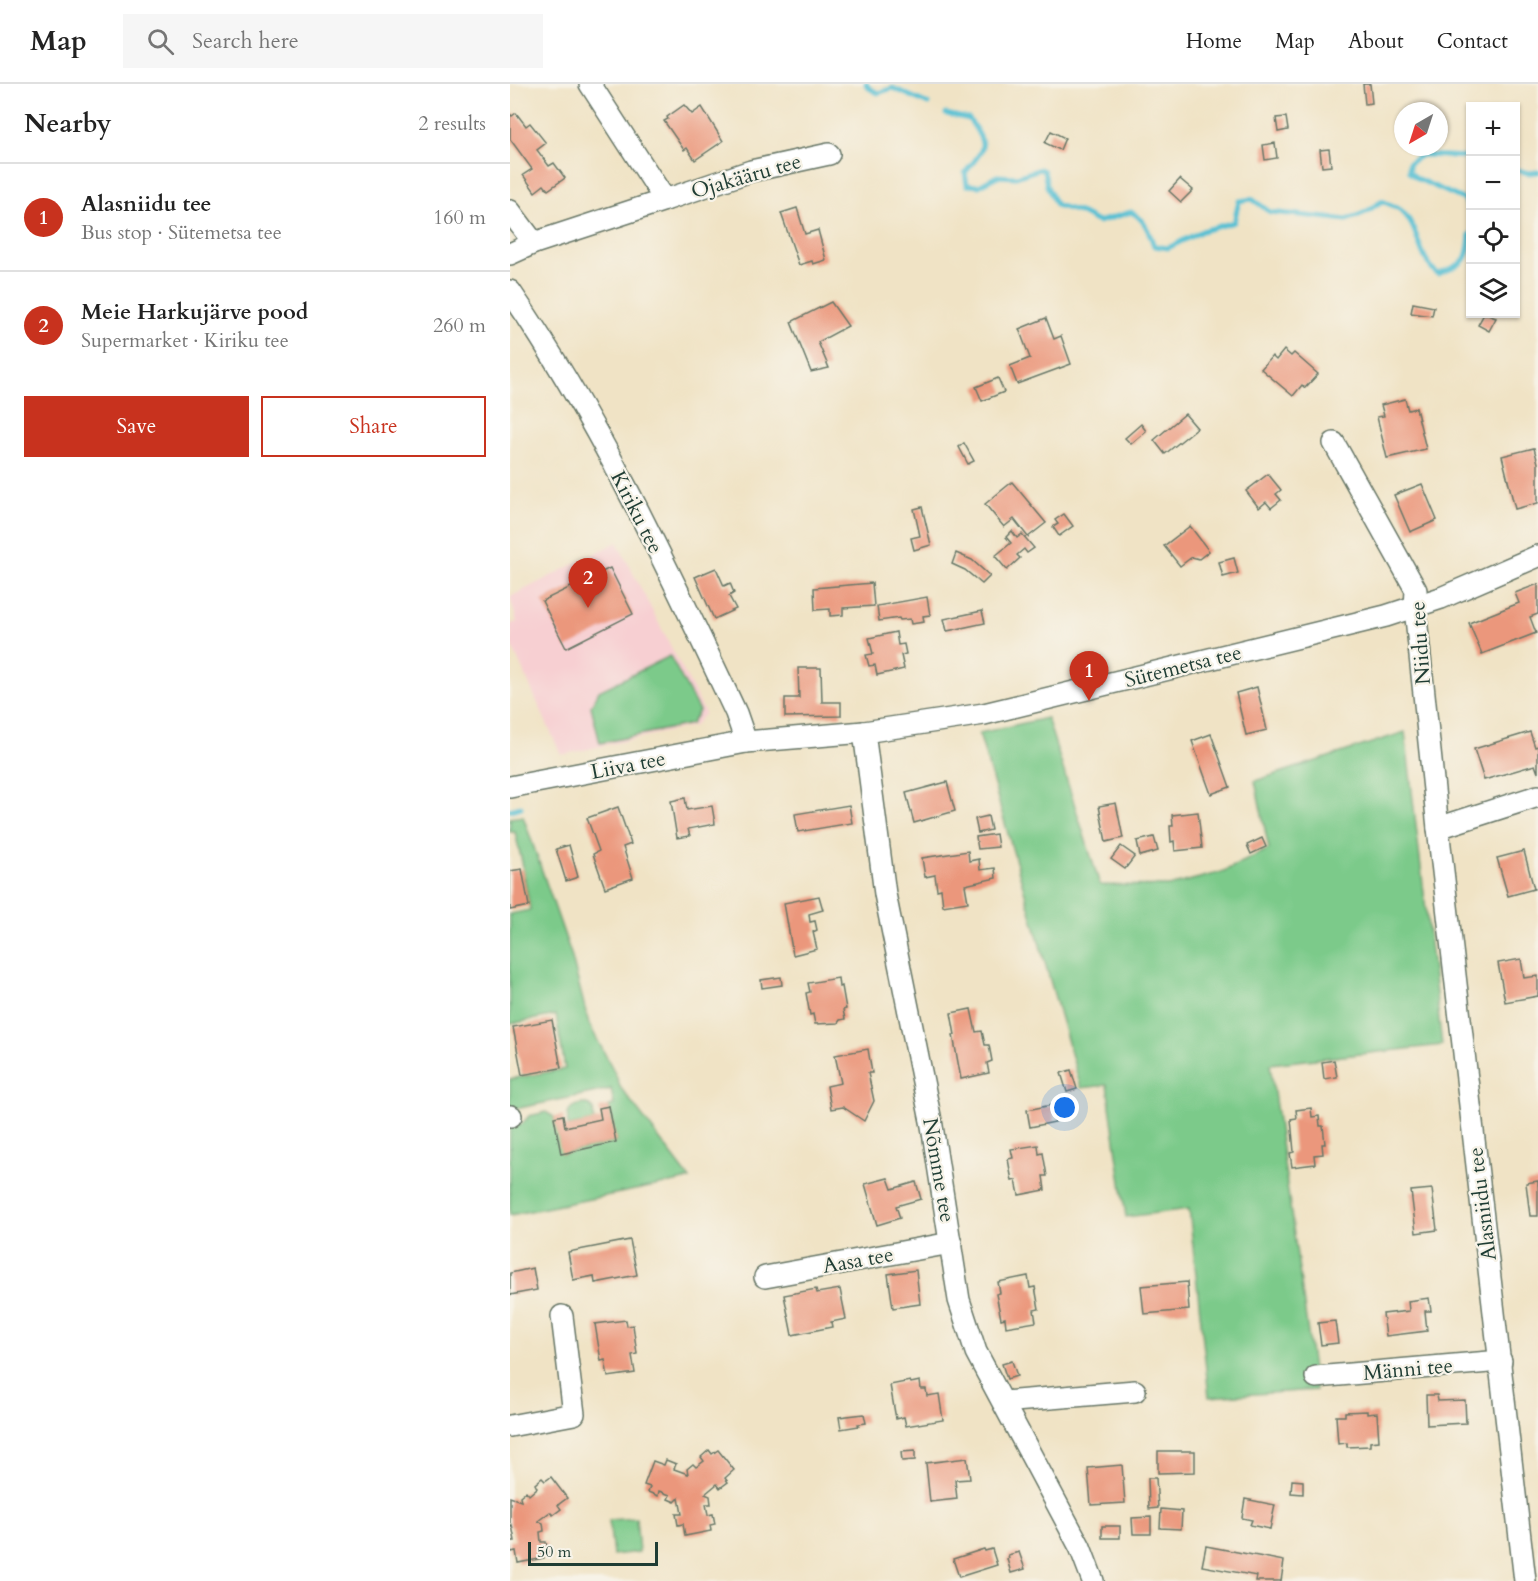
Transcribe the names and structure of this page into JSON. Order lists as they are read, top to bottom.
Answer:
{
  "streets": {
    "street": [
      "Ojakääru tee",
      "Kiriku tee",
      "Niidu tee",
      "Sütemetsa tee",
      "Liiva tee",
      "Nõmme tee",
      "Alasniidu tee",
      "Aasa tee",
      "Männi tee"
    ]
  },
  "crossings": [
    ["Kiriku tee", "Sütemetsa tee"],
    ["Kiriku tee", "Liiva tee"],
    ["Niidu tee", "Sütemetsa tee"],
    ["Niidu tee", "Alasniidu tee"],
    ["Sütemetsa tee", "Liiva tee"],
    ["Sütemetsa tee", "Nõmme tee"],
    ["Nõmme tee", "Aasa tee"],
    ["Alasniidu tee", "Männi tee"]
  ],
  "scale_bar": "50 m",
  "north": "bottom left",
  "page": {
    "header": "Map",
    "search": "Search here",
    "nav": [
      "Home",
      "Map",
      "About",
      "Contact"
    ],
    "heading": ["Nearby", "2 results"],
    "map_buttons": ["+", "−"],
    "list": [
      {
        "mark": "1",
        "name": "Alasniidu tee",
        "note": "Bus stop · Sütemetsa tee",
        "value": "160 m"
      },
      {
        "mark": "2",
        "name": "Meie Harkujärve pood",
        "note": "Supermarket · Kiriku tee",
        "value": "260 m"
      }
    ],
    "buttons": ["Save", "Share"],
    "pins": ["2", "1"],
    "scale": "50 m"
  }
}
